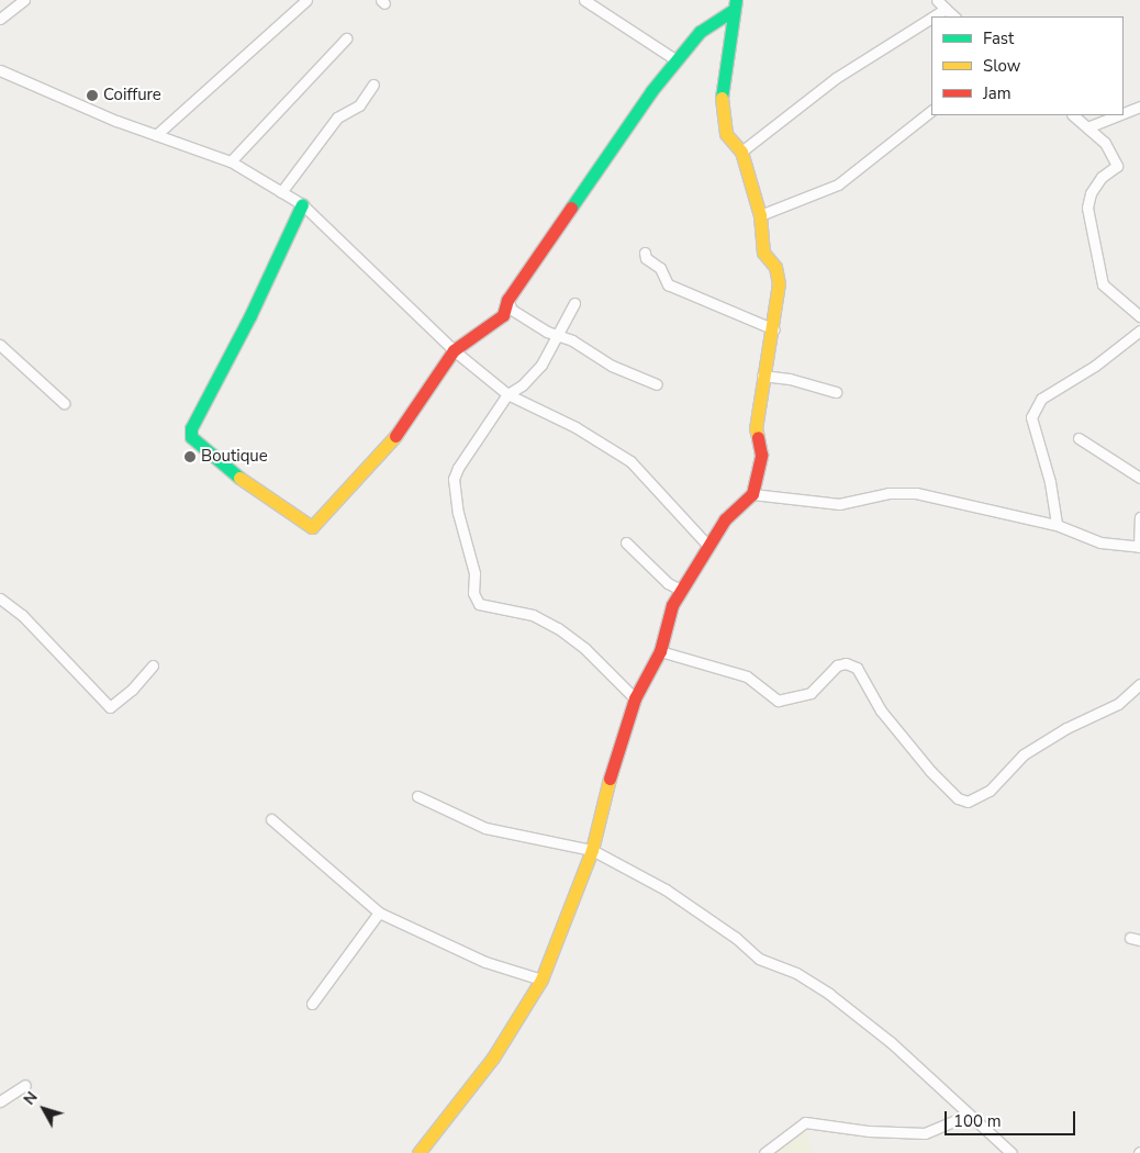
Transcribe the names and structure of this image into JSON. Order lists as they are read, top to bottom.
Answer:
{
  "places": ["Coiffure", "Boutique"],
  "legend": ["Fast", "Slow", "Jam"],
  "scale_bar": "100 m",
  "north": "top left"
}
